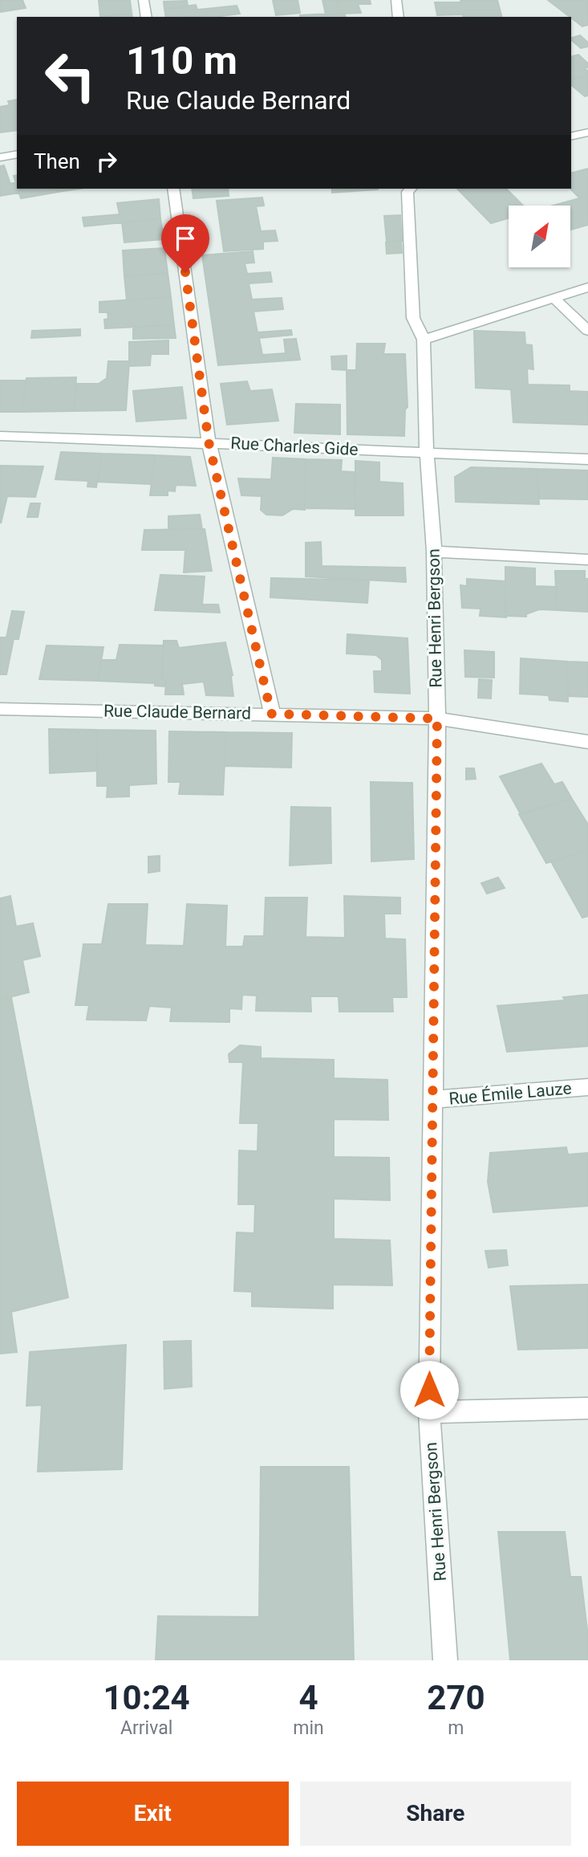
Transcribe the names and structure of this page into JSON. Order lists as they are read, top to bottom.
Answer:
{
  "streets": {
    "street": [
      "Rue Charles Gide",
      "Rue Henri Bergson",
      "Rue Claude Bernard",
      "Rue Émile Lauze"
    ]
  },
  "crossings": [
    ["Rue Charles Gide", "Rue Henri Bergson"],
    ["Rue Henri Bergson", "Rue Claude Bernard"],
    ["Rue Henri Bergson", "Rue Émile Lauze"]
  ],
  "north": "top right",
  "page": {
    "turn": ["110 m", "Rue Claude Bernard"],
    "then": "Then",
    "eta": [
      "10:24",
      "Arrival",
      "4",
      "min",
      "270",
      "m"
    ],
    "buttons": ["Exit", "Share"]
  }
}
